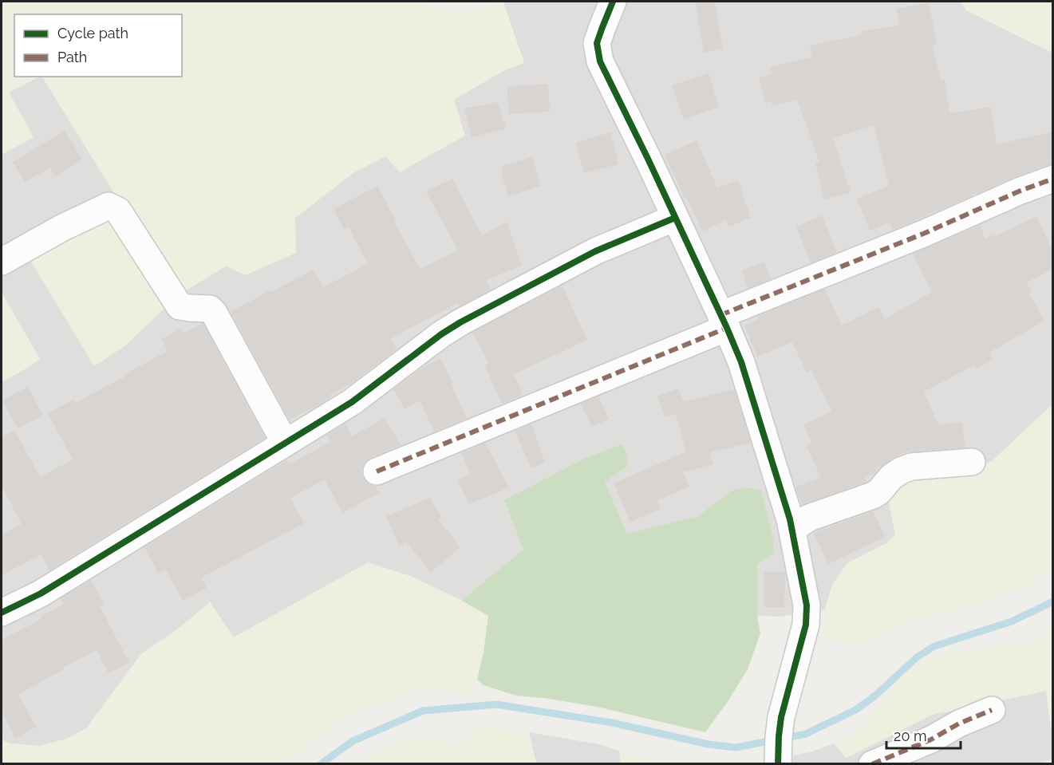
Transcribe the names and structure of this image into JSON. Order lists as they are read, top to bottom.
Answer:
{
  "legend": ["Cycle path", "Path"],
  "scale_bar": "20 m"
}
